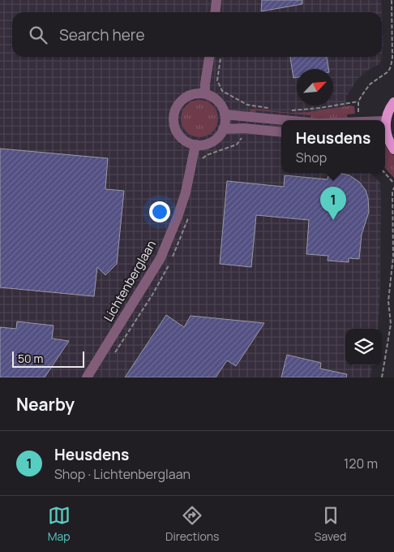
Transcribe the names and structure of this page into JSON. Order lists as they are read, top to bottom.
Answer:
{
  "streets": {
    "street": ["Lichtenberglaan"]
  },
  "scale_bar": "50 m",
  "north": "top right",
  "page": {
    "search": "Search here",
    "popup": ["Heusdens", "Shop"],
    "pins": "1",
    "scale": "50 m",
    "heading": "Nearby",
    "list": [
      {
        "mark": "1",
        "name": "Heusdens",
        "note": "Shop · Lichtenberglaan",
        "value": "120 m"
      }
    ],
    "nav": ["Map", "Directions", "Saved"]
  }
}
